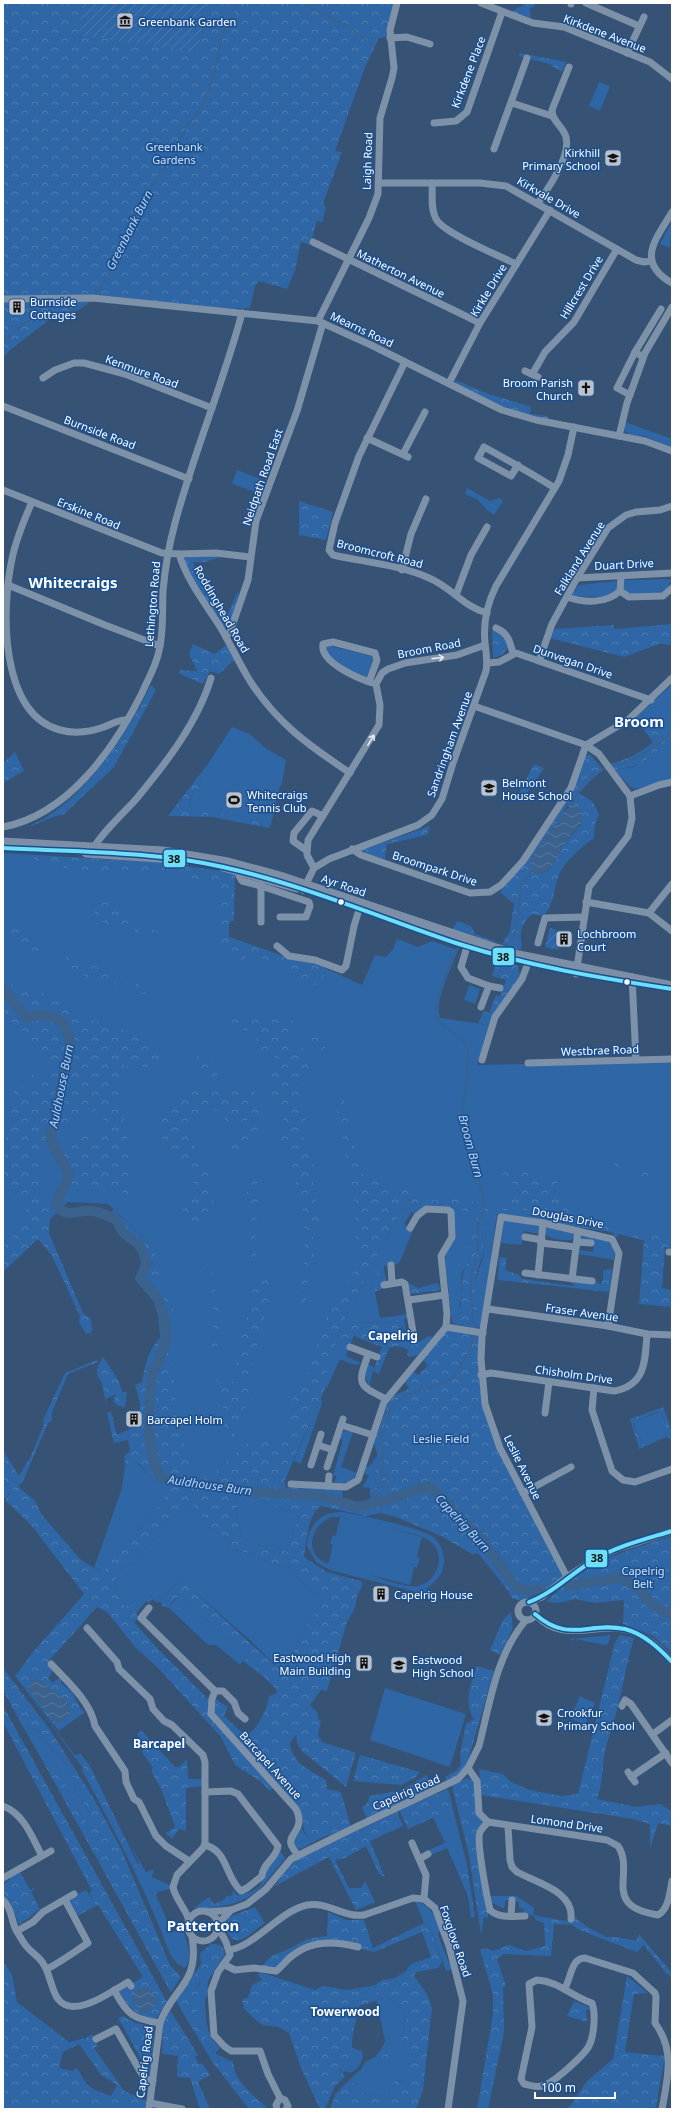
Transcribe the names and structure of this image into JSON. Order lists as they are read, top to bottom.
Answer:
{
  "streets": {
    "main road": ["Ayr Road"],
    "street": [
      "Kirkdene Avenue",
      "Kirkdene Place",
      "Laigh Road",
      "Kirkvale Drive",
      "Matherton Avenue",
      "Hillcrest Drive",
      "Kirkle Drive",
      "Mearns Road",
      "Kenmure Road",
      "Burnside Road",
      "Neidpath Road East",
      "Erskine Road",
      "Broomcroft Road",
      "Falkland Avenue",
      "Duart Drive",
      "Lethington Road",
      "Roddinghead Road",
      "Broom Road",
      "Dunvegan Drive",
      "Sandringham Avenue",
      "Broompark Drive",
      "Westbrae Road",
      "Douglas Drive",
      "Fraser Avenue",
      "Chisholm Drive",
      "Leslie Avenue",
      "Barcapel Avenue",
      "Capelrig Road",
      "Lomond Drive",
      "Foxglove Road"
    ]
  },
  "crossings": [
    ["Kirkdene Avenue", "Kirkdene Place"],
    ["Laigh Road", "Kirkvale Drive"],
    ["Laigh Road", "Matherton Avenue"],
    ["Laigh Road", "Mearns Road"],
    ["Laigh Road", "Neidpath Road East"],
    ["Kirkvale Drive", "Hillcrest Drive"],
    ["Kirkvale Drive", "Kirkle Drive"],
    ["Matherton Avenue", "Kirkle Drive"],
    ["Kirkle Drive", "Mearns Road"],
    ["Mearns Road", "Neidpath Road East"],
    ["Mearns Road", "Broomcroft Road"],
    ["Neidpath Road East", "Roddinghead Road"],
    ["Erskine Road", "Lethington Road"],
    ["Falkland Avenue", "Duart Drive"],
    ["Falkland Avenue", "Dunvegan Drive"],
    ["Broom Road", "Sandringham Avenue"],
    ["Sandringham Avenue", "Broompark Drive"],
    ["Douglas Drive", "Fraser Avenue"],
    ["Douglas Drive", "Leslie Avenue"],
    ["Fraser Avenue", "Chisholm Drive"],
    ["Fraser Avenue", "Leslie Avenue"],
    ["Chisholm Drive", "Leslie Avenue"],
    ["Barcapel Avenue", "Capelrig Road"]
  ],
  "one_way": ["Broom Road"],
  "districts": [
    "Whitecraigs",
    "Broom",
    "Capelrig",
    "Barcapel",
    "Patterton",
    "Towerwood"
  ],
  "water": [
    "Greenbank Burn",
    "Auldhouse Burn",
    "Broom Burn",
    "Capelrig Burn"
  ],
  "parks": ["Greenbank Gardens", "Leslie Field", "Capelrig Belt"],
  "places": {
    "museum": ["Greenbank Garden"],
    "school or university": [
      "Kirkhill Primary School",
      "Belmont House School",
      "Eastwood High School",
      "Crookfur Primary School"
    ],
    "building": [
      "Burnside Cottages",
      "Lochbroom Court",
      "Barcapel Holm",
      "Capelrig House",
      "Eastwood High Main Building"
    ],
    "church": ["Broom Parish Church"],
    "sports": ["Whitecraigs Tennis Club"]
  },
  "lines": ["transit line 38"],
  "scale_bar": "100 m"
}
